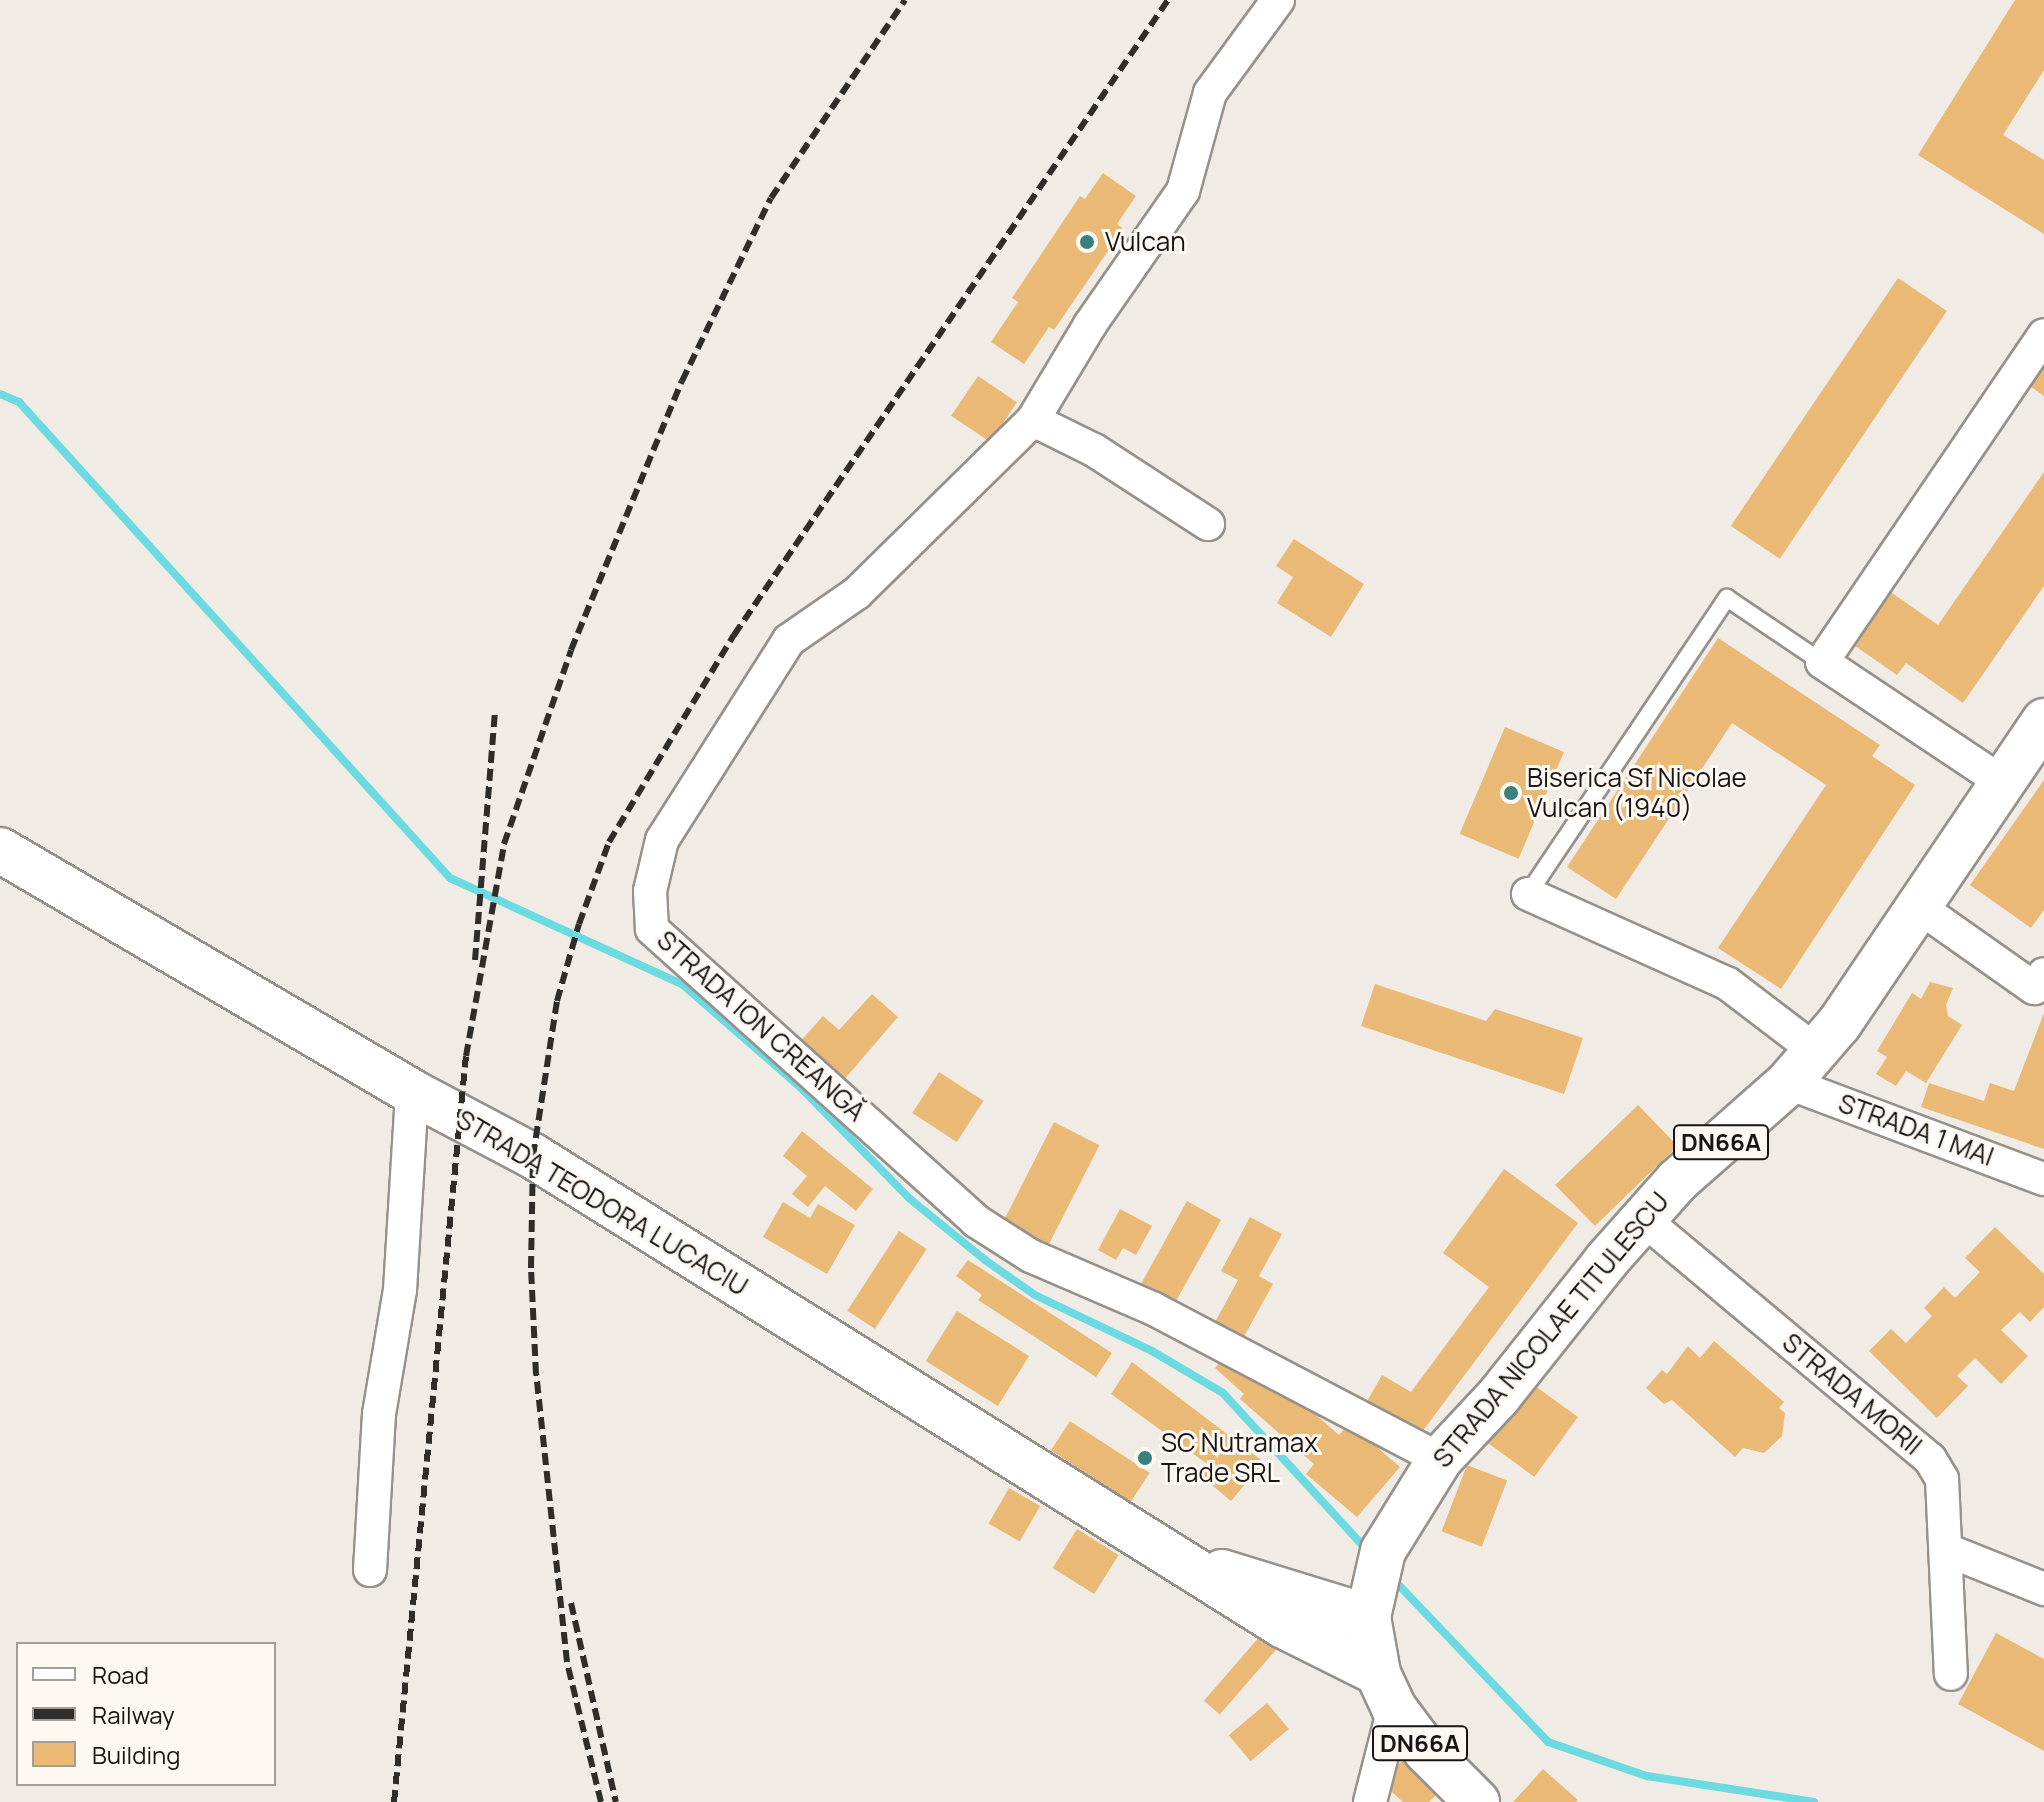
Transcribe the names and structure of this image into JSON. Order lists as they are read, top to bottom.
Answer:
{
  "streets": {
    "main road": ["DN66A", "STRADA TEODORA LUCACIU", "STRADA NICOLAE TITULESCU"],
    "street": ["STRADA ION CREANGĂ", "STRADA 1 MAI", "STRADA MORII"]
  },
  "crossings": [
    ["STRADA ION CREANGĂ", "STRADA NICOLAE TITULESCU"],
    ["STRADA 1 MAI", "STRADA NICOLAE TITULESCU"],
    ["DN66A", "STRADA TEODORA LUCACIU"],
    ["DN66A", "STRADA NICOLAE TITULESCU"],
    ["STRADA TEODORA LUCACIU", "STRADA NICOLAE TITULESCU"],
    ["STRADA NICOLAE TITULESCU", "STRADA MORII"]
  ],
  "places": ["Vulcan", "Biserica Sf Nicolae Vulcan (1940)", "SC Nutramax Trade SRL"],
  "legend": ["Road", "Railway", "Building"]
}
